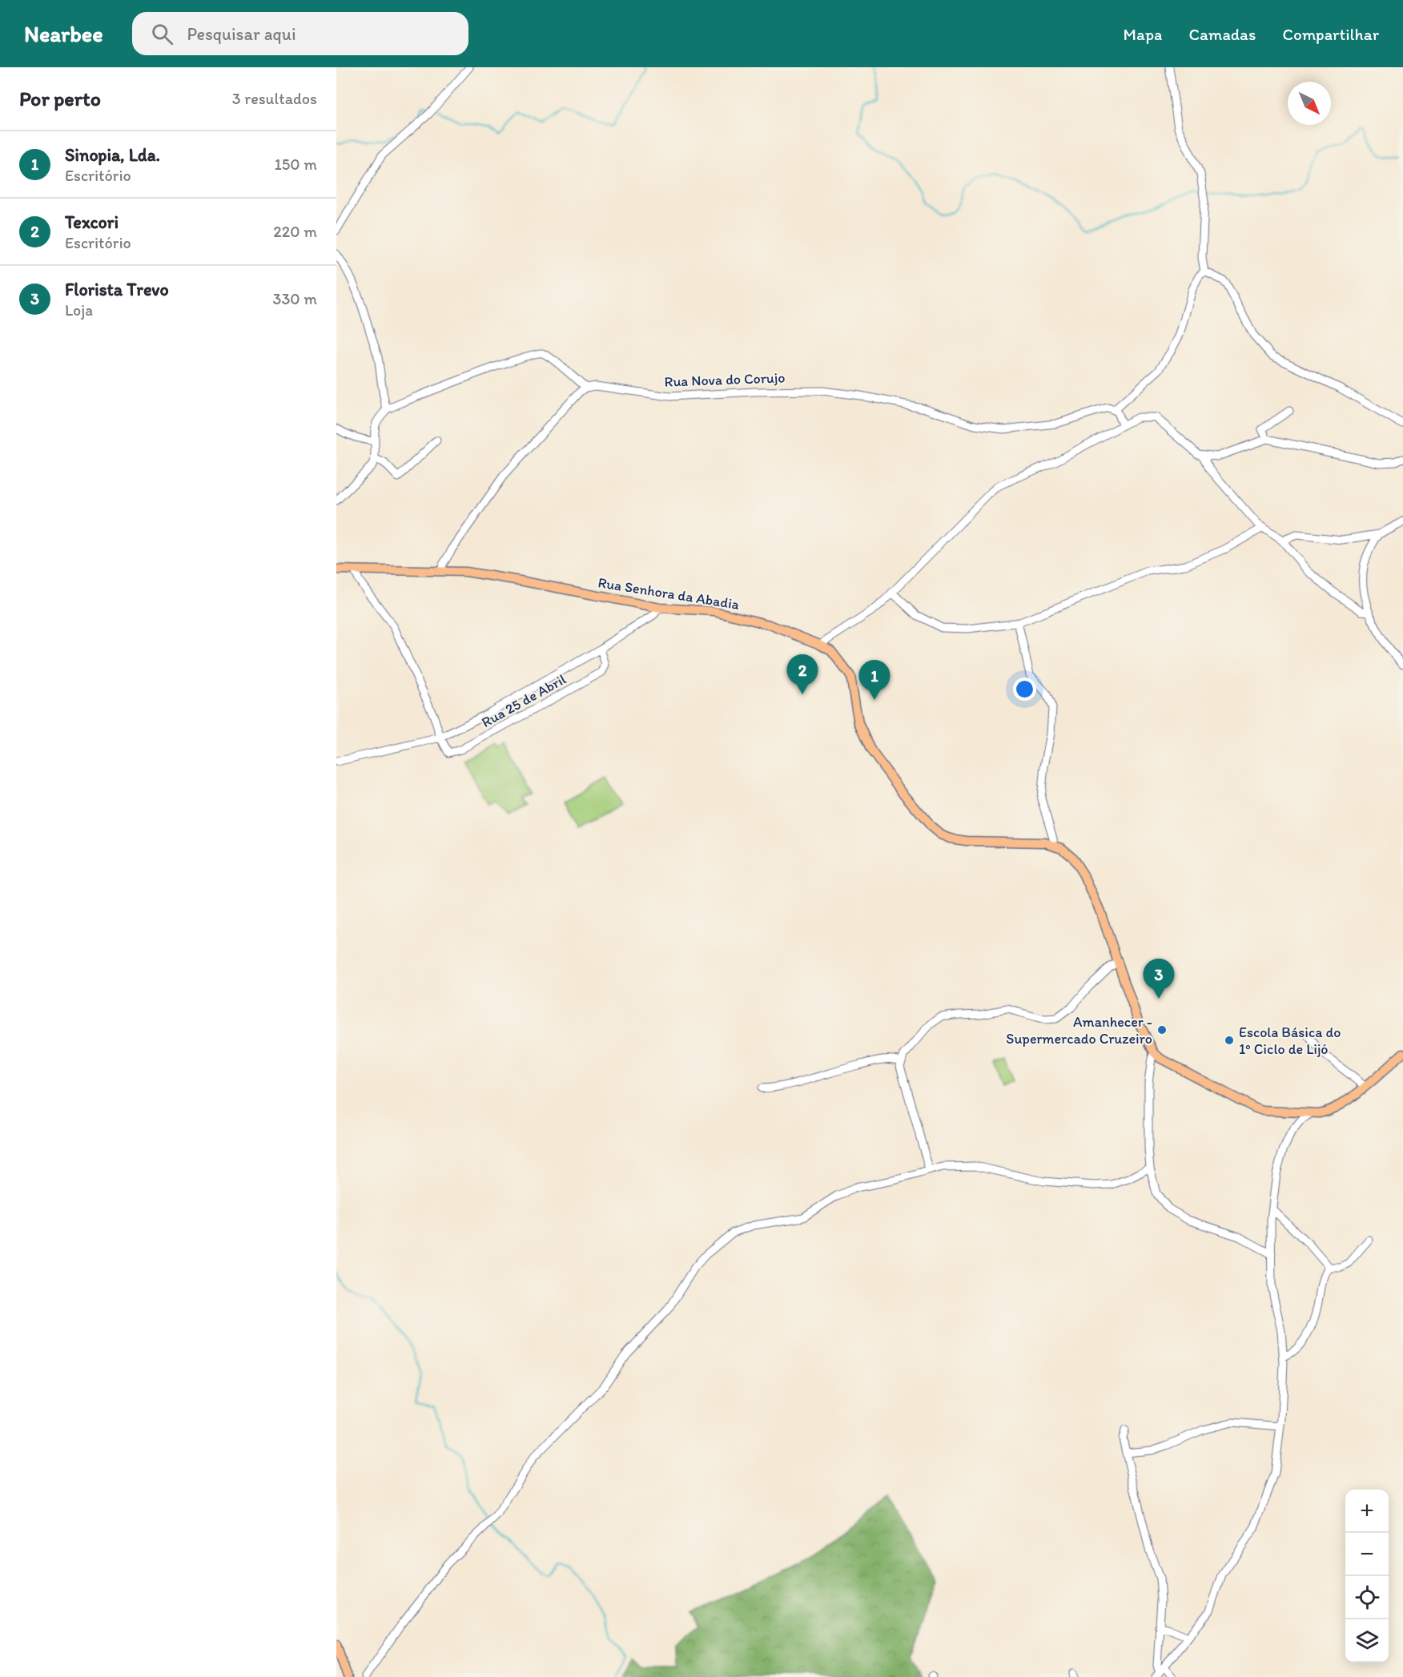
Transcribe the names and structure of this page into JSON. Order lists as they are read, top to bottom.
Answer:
{
  "streets": {
    "main road": ["Rua Senhora da Abadia"],
    "street": ["Rua Nova do Corujo", "Rua 25 de Abril"]
  },
  "crossings": [
    ["Rua Senhora da Abadia", "Rua 25 de Abril"]
  ],
  "places": ["Amanhecer - Supermercado Cruzeiro", "Escola Básica do 1º Ciclo de Lijó"],
  "north": "bottom right",
  "page": {
    "header": "Nearbee",
    "search": "Pesquisar aqui",
    "nav": ["Mapa", "Camadas", "Compartilhar"],
    "heading": ["Por perto", "3 resultados"],
    "list": [
      {
        "mark": "1",
        "name": "Sinopia, Lda.",
        "note": "Escritório",
        "value": "150 m"
      },
      {
        "mark": "2",
        "name": "Texcori",
        "note": "Escritório",
        "value": "220 m"
      },
      {
        "mark": "3",
        "name": "Florista Trevo",
        "note": "Loja",
        "value": "330 m"
      }
    ],
    "pins": ["2", "1", "3"],
    "map_buttons": ["+", "−"]
  }
}
